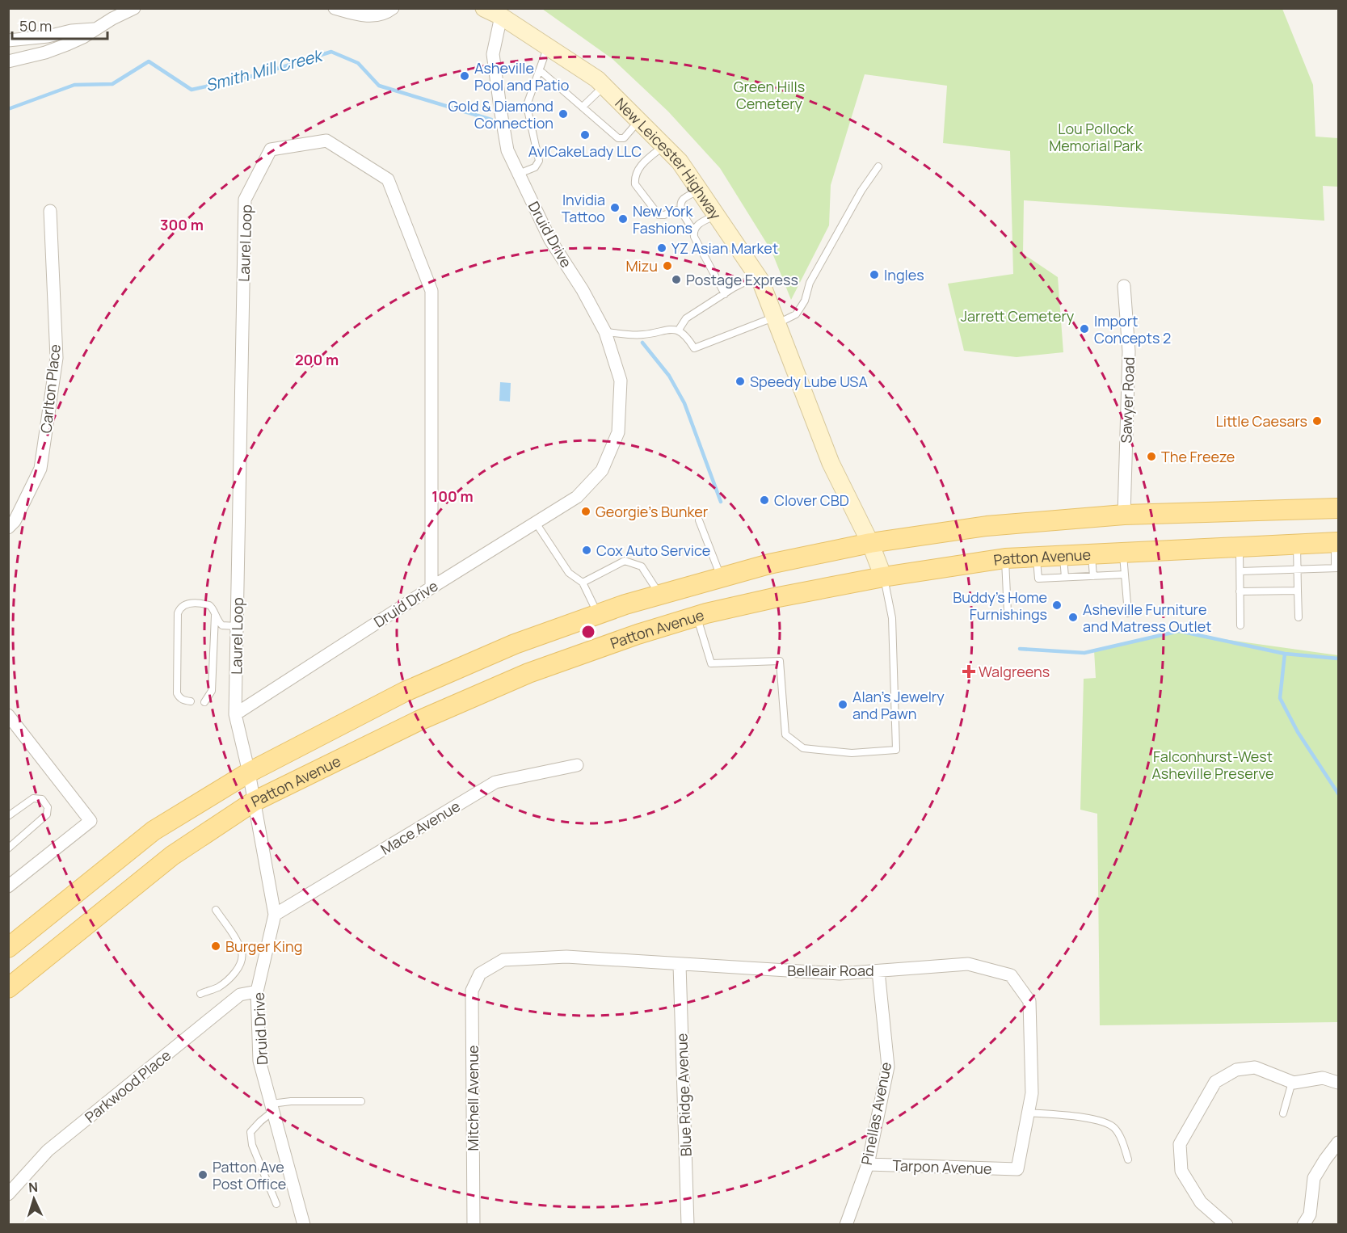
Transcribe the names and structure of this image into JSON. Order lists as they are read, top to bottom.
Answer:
{
  "streets": {
    "main road": ["New Leicester Highway", "Patton Avenue"],
    "street": [
      "Druid Drive",
      "Laurel Loop",
      "Carlton Place",
      "Sawyer Road",
      "Mace Avenue",
      "Belleair Road",
      "Parkwood Place",
      "Blue Ridge Avenue",
      "Mitchell Avenue",
      "Pinellas Avenue",
      "Tarpon Avenue"
    ]
  },
  "crossings": [
    ["New Leicester Highway", "Druid Drive"],
    ["New Leicester Highway", "Patton Avenue"],
    ["Druid Drive", "Laurel Loop"],
    ["Druid Drive", "Patton Avenue"],
    ["Druid Drive", "Mace Avenue"],
    ["Druid Drive", "Parkwood Place"],
    ["Sawyer Road", "Patton Avenue"],
    ["Belleair Road", "Blue Ridge Avenue"],
    ["Belleair Road", "Mitchell Avenue"],
    ["Belleair Road", "Pinellas Avenue"],
    ["Belleair Road", "Tarpon Avenue"],
    ["Pinellas Avenue", "Tarpon Avenue"]
  ],
  "water": ["Smith Mill Creek"],
  "parks": [
    "Green Hills Cemetery",
    "Lou Pollock Memorial Park",
    "Jarrett Cemetery",
    "Falconhurst-West Asheville Preserve"
  ],
  "places": {
    "other": [
      "Asheville Pool and Patio",
      "Gold & Diamond Connection",
      "AvlCakeLady LLC",
      "Invidia Tattoo",
      "New York Fashions",
      "YZ Asian Market",
      "Mizu",
      "Ingles",
      "Postage Express",
      "Import Concepts 2",
      "Speedy Lube USA",
      "Little Caesars",
      "The Freeze",
      "Clover CBD",
      "Georgie's Bunker",
      "Cox Auto Service",
      "Buddy's Home Furnishings",
      "Asheville Furniture and Matress Outlet",
      "Alan's Jewelry and Pawn",
      "Burger King",
      "Patton Ave Post Office"
    ],
    "health": ["Walgreens"]
  },
  "scale_bar": "50 m",
  "north": "top",
  "rings": ["300 m", "200 m", "100 m"]
}
